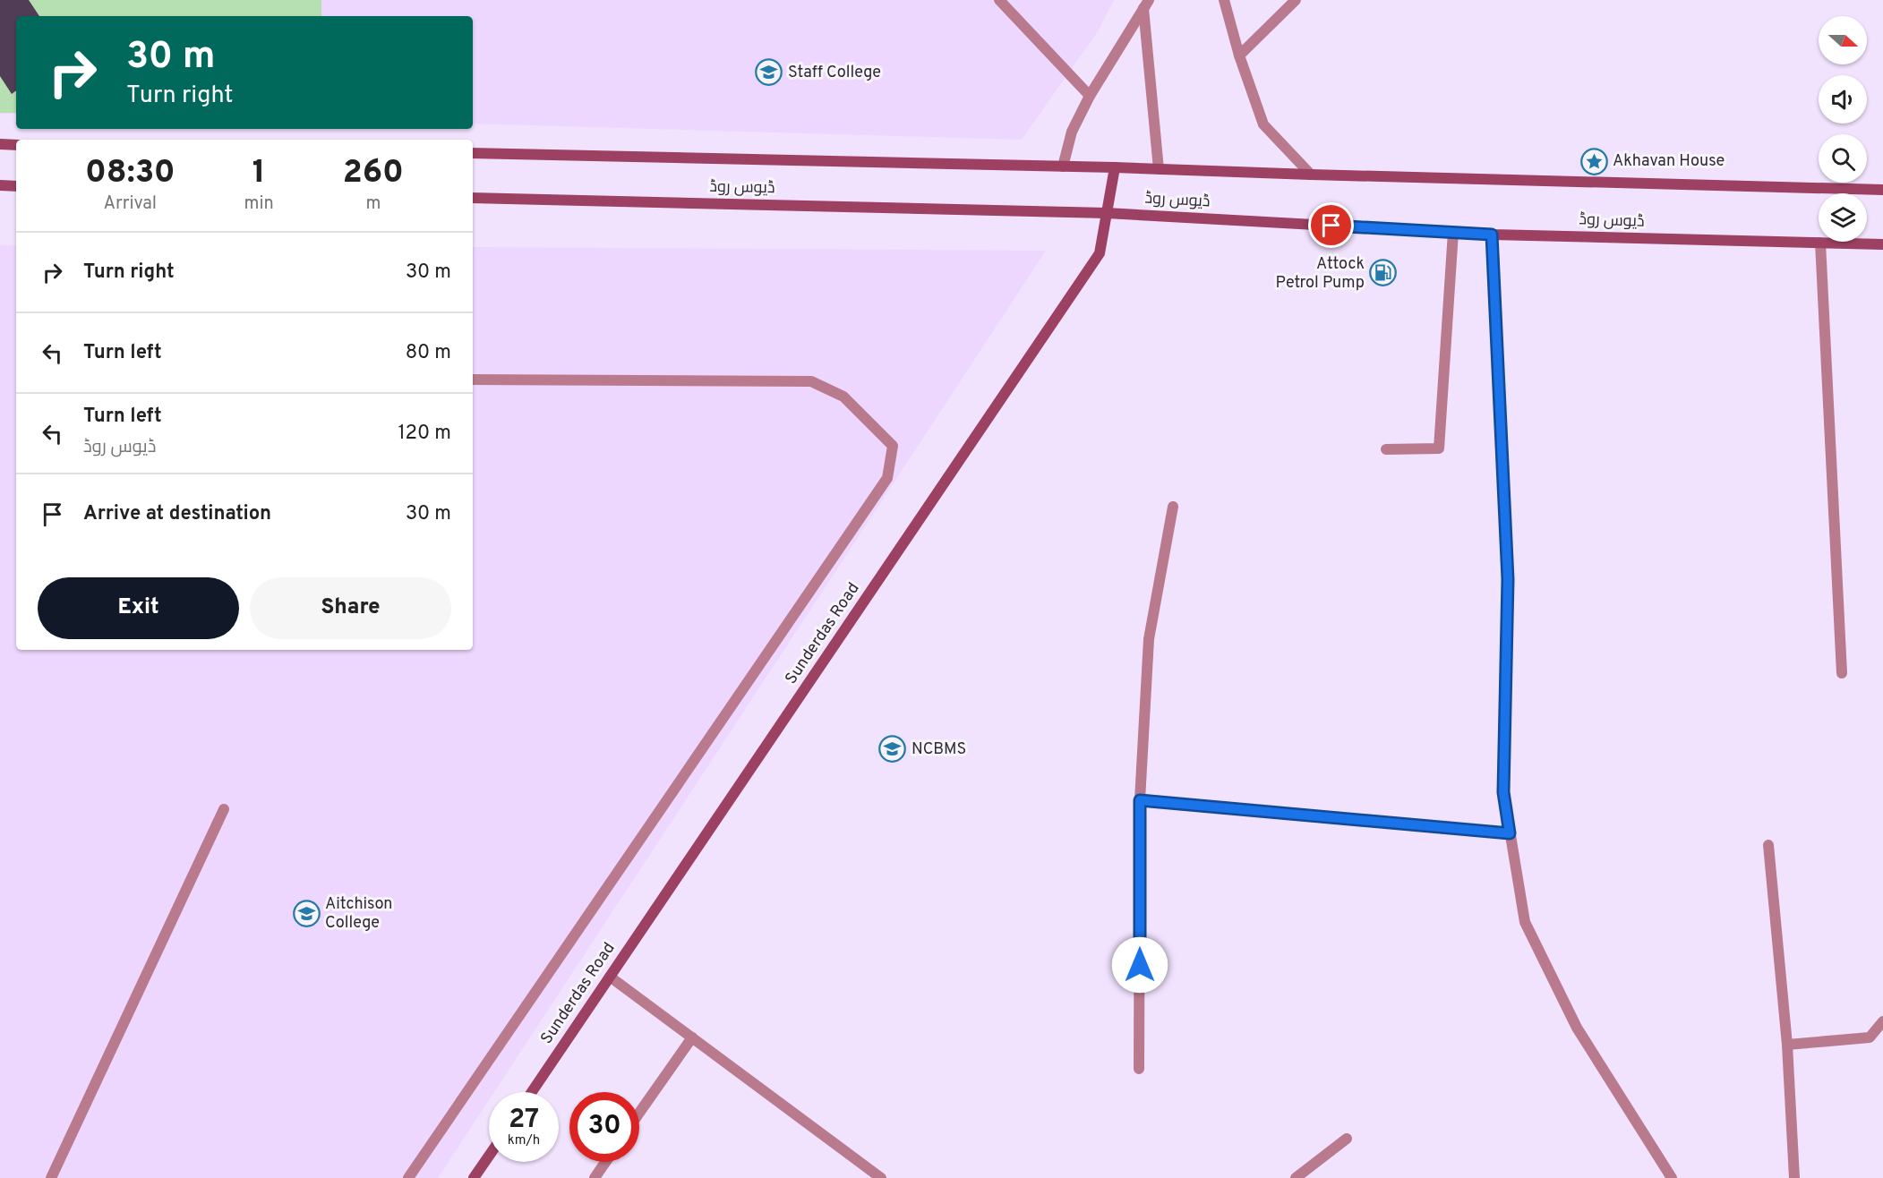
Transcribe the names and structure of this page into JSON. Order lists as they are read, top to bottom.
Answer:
{
  "streets": {
    "main road": ["ڈیوس روڈ", "Sunderdas Road"]
  },
  "crossings": [
    ["ڈیوس روڈ", "Sunderdas Road"]
  ],
  "places": {
    "school or university": ["Staff College", "NCBMS", "Aitchison College"],
    "place": ["Akhavan House"],
    "fuel station": ["Attock Petrol Pump"]
  },
  "north": "right",
  "page": {
    "turn": ["30 m", "Turn right"],
    "eta": [
      "08:30",
      "Arrival",
      "1",
      "min",
      "260",
      "m"
    ],
    "list": [
      {
        "name": "Turn right",
        "value": "30 m"
      },
      {
        "name": "Turn left",
        "value": "80 m"
      },
      {
        "name": "Turn left",
        "note": "ڈیوس روڈ",
        "value": "120 m"
      },
      {
        "name": "Arrive at destination",
        "value": "30 m"
      }
    ],
    "buttons": ["Exit", "Share"],
    "speed": "27 km/h",
    "limit": "30"
  }
}
